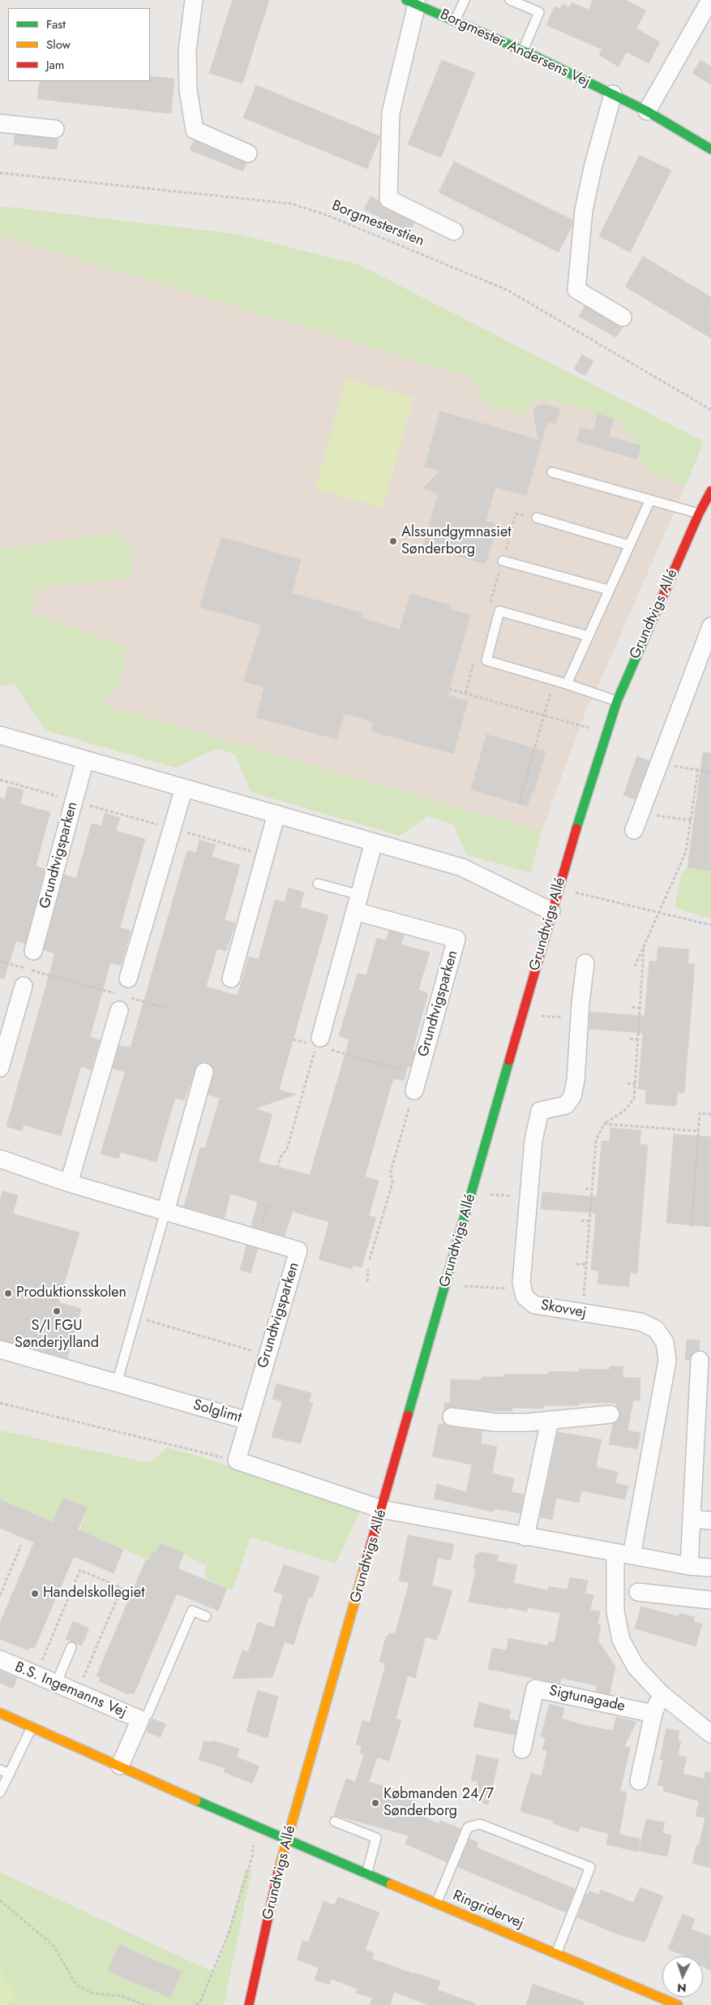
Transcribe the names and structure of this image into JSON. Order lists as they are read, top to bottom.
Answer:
{
  "streets": {
    "street": [
      "Borgmester Andersens Vej",
      "Grundtvigs Allé",
      "Grundtvigsparken",
      "Skovvej",
      "Solglimt",
      "B.S. Ingemanns Vej",
      "Sigtunagade",
      "Ringridervej"
    ],
    "path": ["Borgmesterstien"]
  },
  "crossings": [
    ["Grundtvigs Allé", "Ringridervej"],
    ["Grundtvigsparken", "Solglimt"]
  ],
  "places": [
    "Alssundgymnasiet Sønderborg",
    "Produktionsskolen",
    "S/I FGU Sønderjylland",
    "Handelskollegiet",
    "Købmanden 24/7 Sønderborg"
  ],
  "legend": ["Fast", "Slow", "Jam"],
  "north": "bottom"
}
